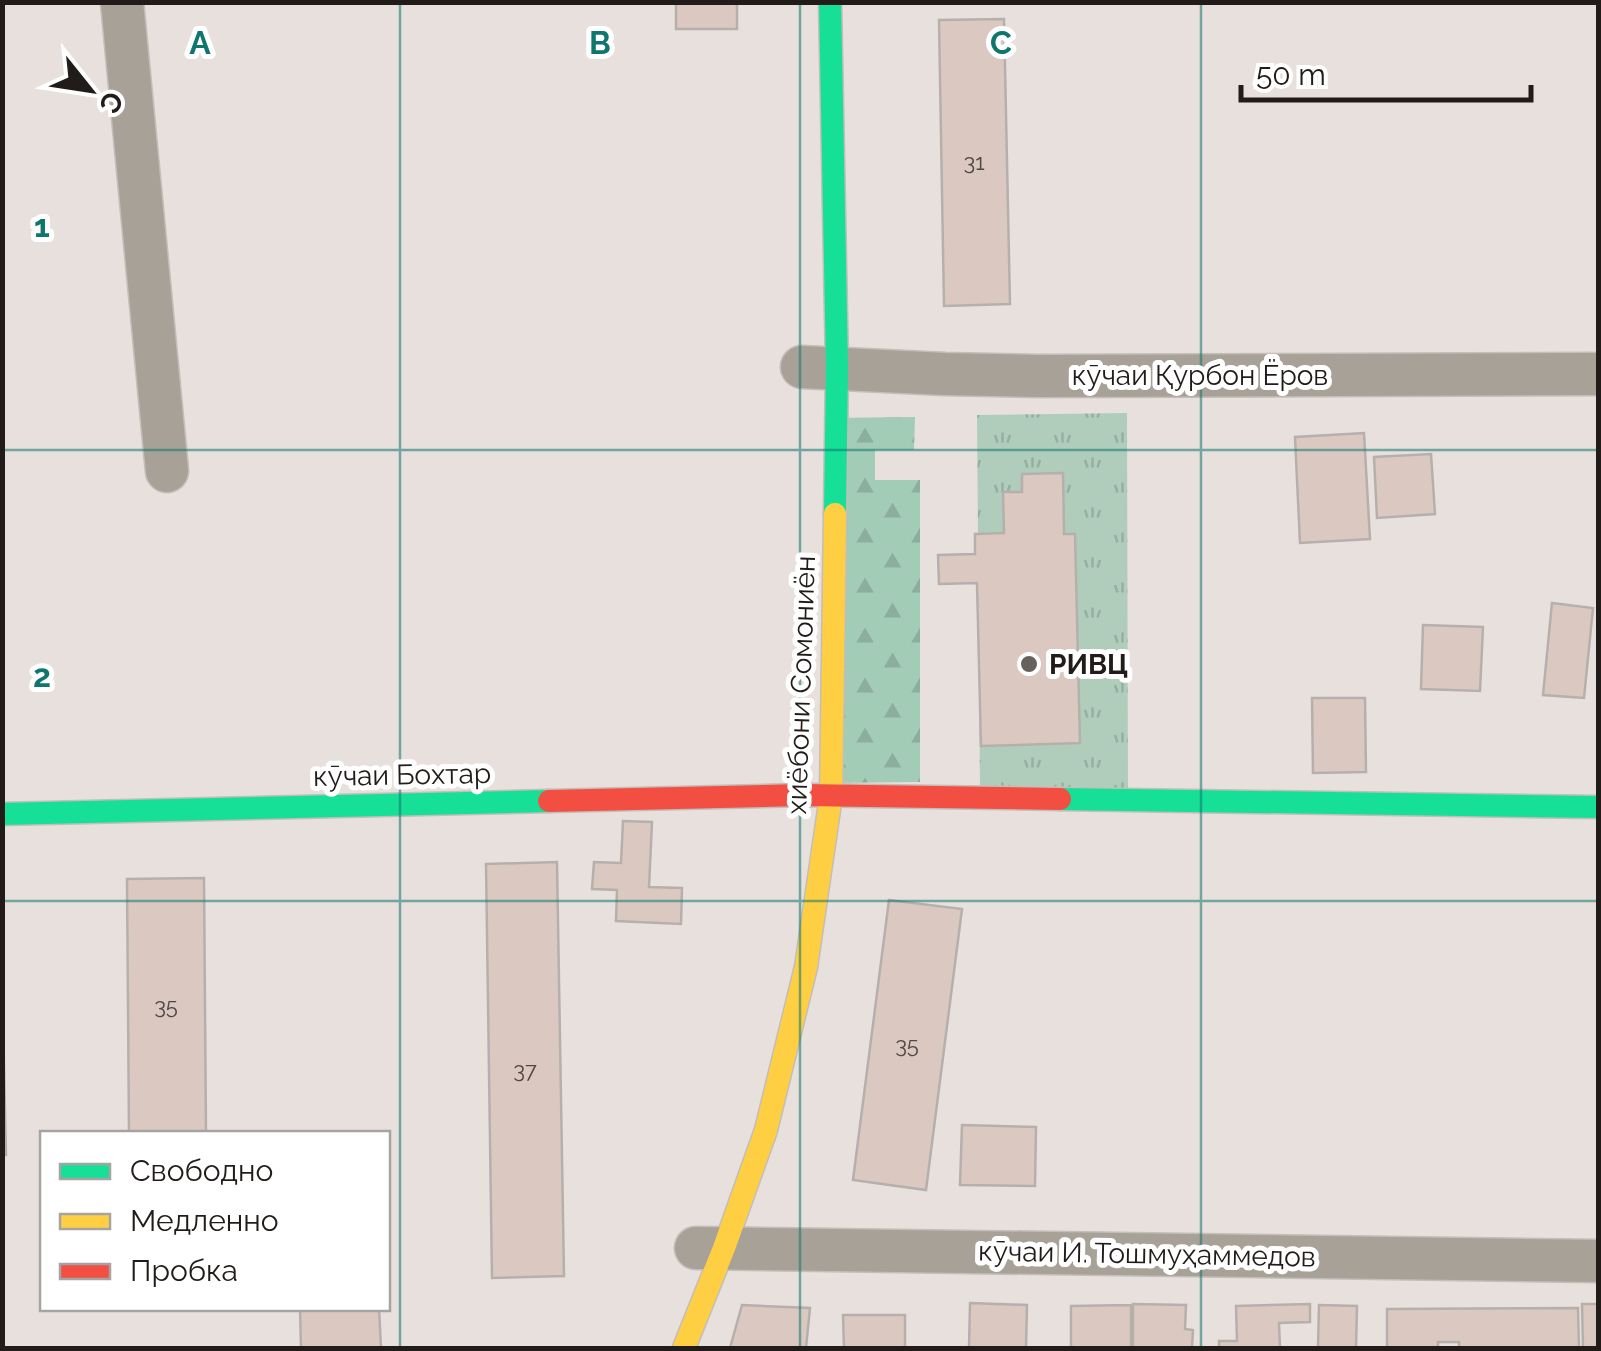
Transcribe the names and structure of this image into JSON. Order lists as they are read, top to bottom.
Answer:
{
  "streets": {
    "main road": ["хиёбони Сомониён", "кӯчаи Бохтар"],
    "street": ["кӯчаи Қурбон Ёров", "кӯчаи И. Тошмуҳаммедов"]
  },
  "crossings": [
    ["кӯчаи Қурбон Ёров", "хиёбони Сомониён"],
    ["хиёбони Сомониён", "кӯчаи Бохтар"],
    ["хиёбони Сомониён", "кӯчаи И. Тошмуҳаммедов"]
  ],
  "places": ["РИВЦ"],
  "house_numbers": [
    "31",
    "35",
    "35",
    "37"
  ],
  "legend": ["Свободно", "Медленно", "Пробка"],
  "scale_bar": "50 m",
  "north": "bottom right",
  "grid": {
    "columns": ["A", "B", "C"],
    "rows": ["1", "2"]
  }
}
